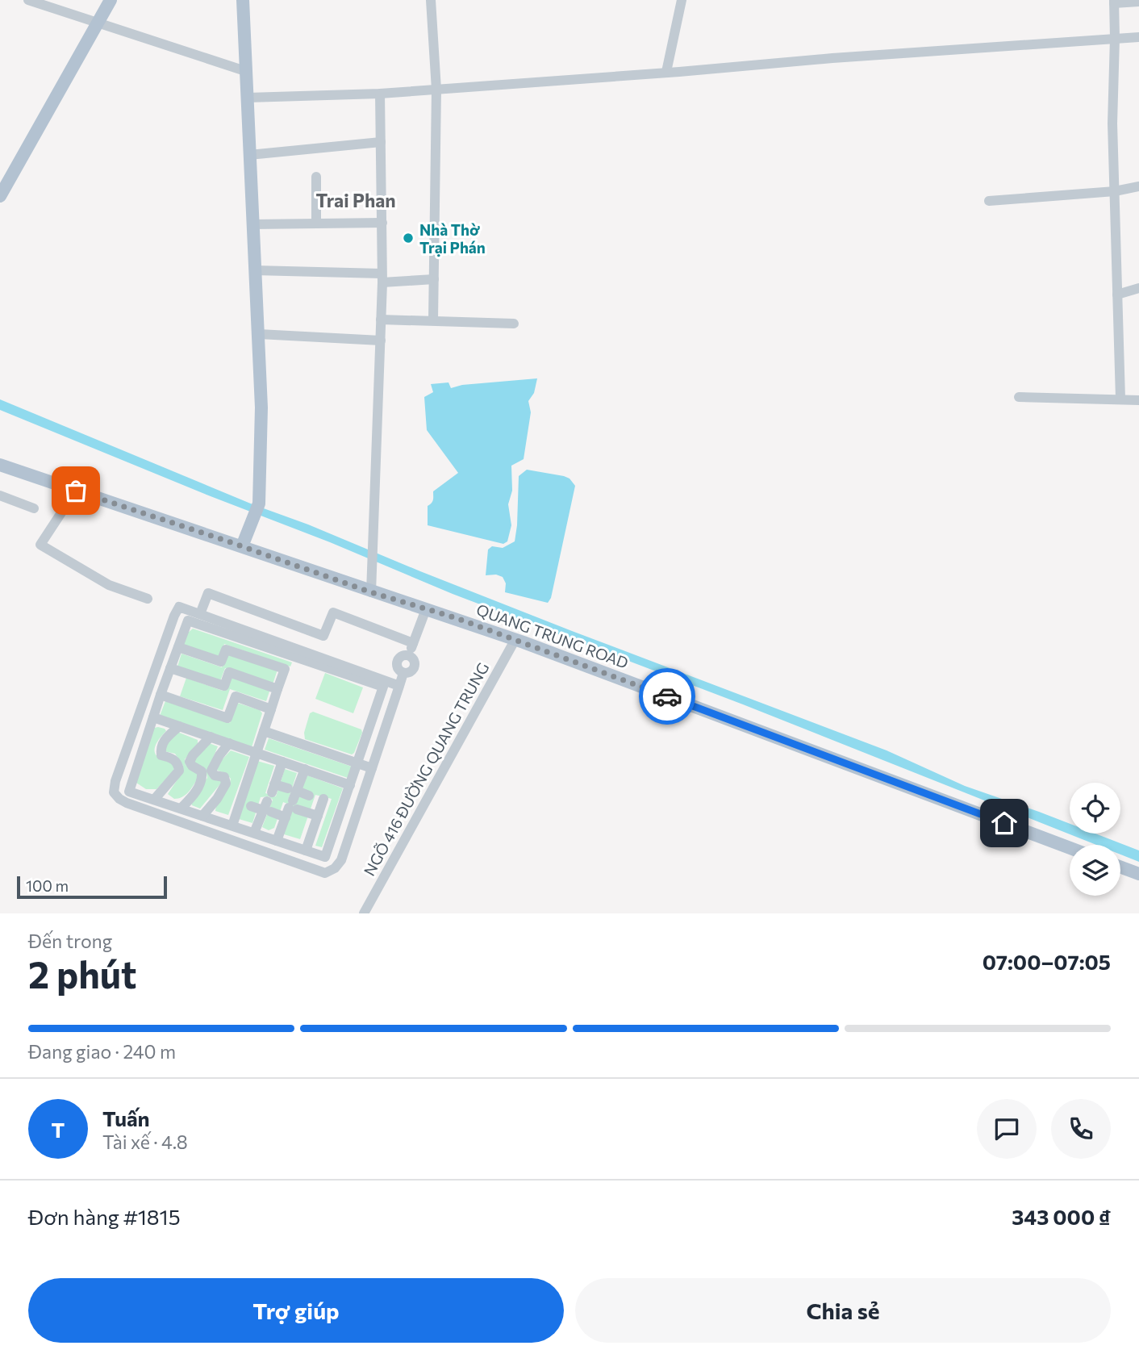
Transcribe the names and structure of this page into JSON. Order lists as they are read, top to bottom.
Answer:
{
  "streets": {
    "main road": ["QUANG TRUNG ROAD"],
    "street": ["NGÕ 416 ĐƯỜNG QUANG TRUNG"]
  },
  "crossings": [
    ["QUANG TRUNG ROAD", "NGÕ 416 ĐƯỜNG QUANG TRUNG"]
  ],
  "districts": ["Trai Phan"],
  "places": ["Nhà Thờ Trại Phán"],
  "scale_bar": "100 m",
  "page": {
    "scale": "100 m",
    "heading": ["2 phút", "Đến trong", "07:00–07:05"],
    "panel": [
      "Tuấn",
      "Tài xế · 4.8",
      "Đơn hàng #1815",
      "343 000 ₫"
    ],
    "bar": "Đang giao · 240 m",
    "round": "T",
    "buttons": ["Trợ giúp", "Chia sẻ"]
  }
}
